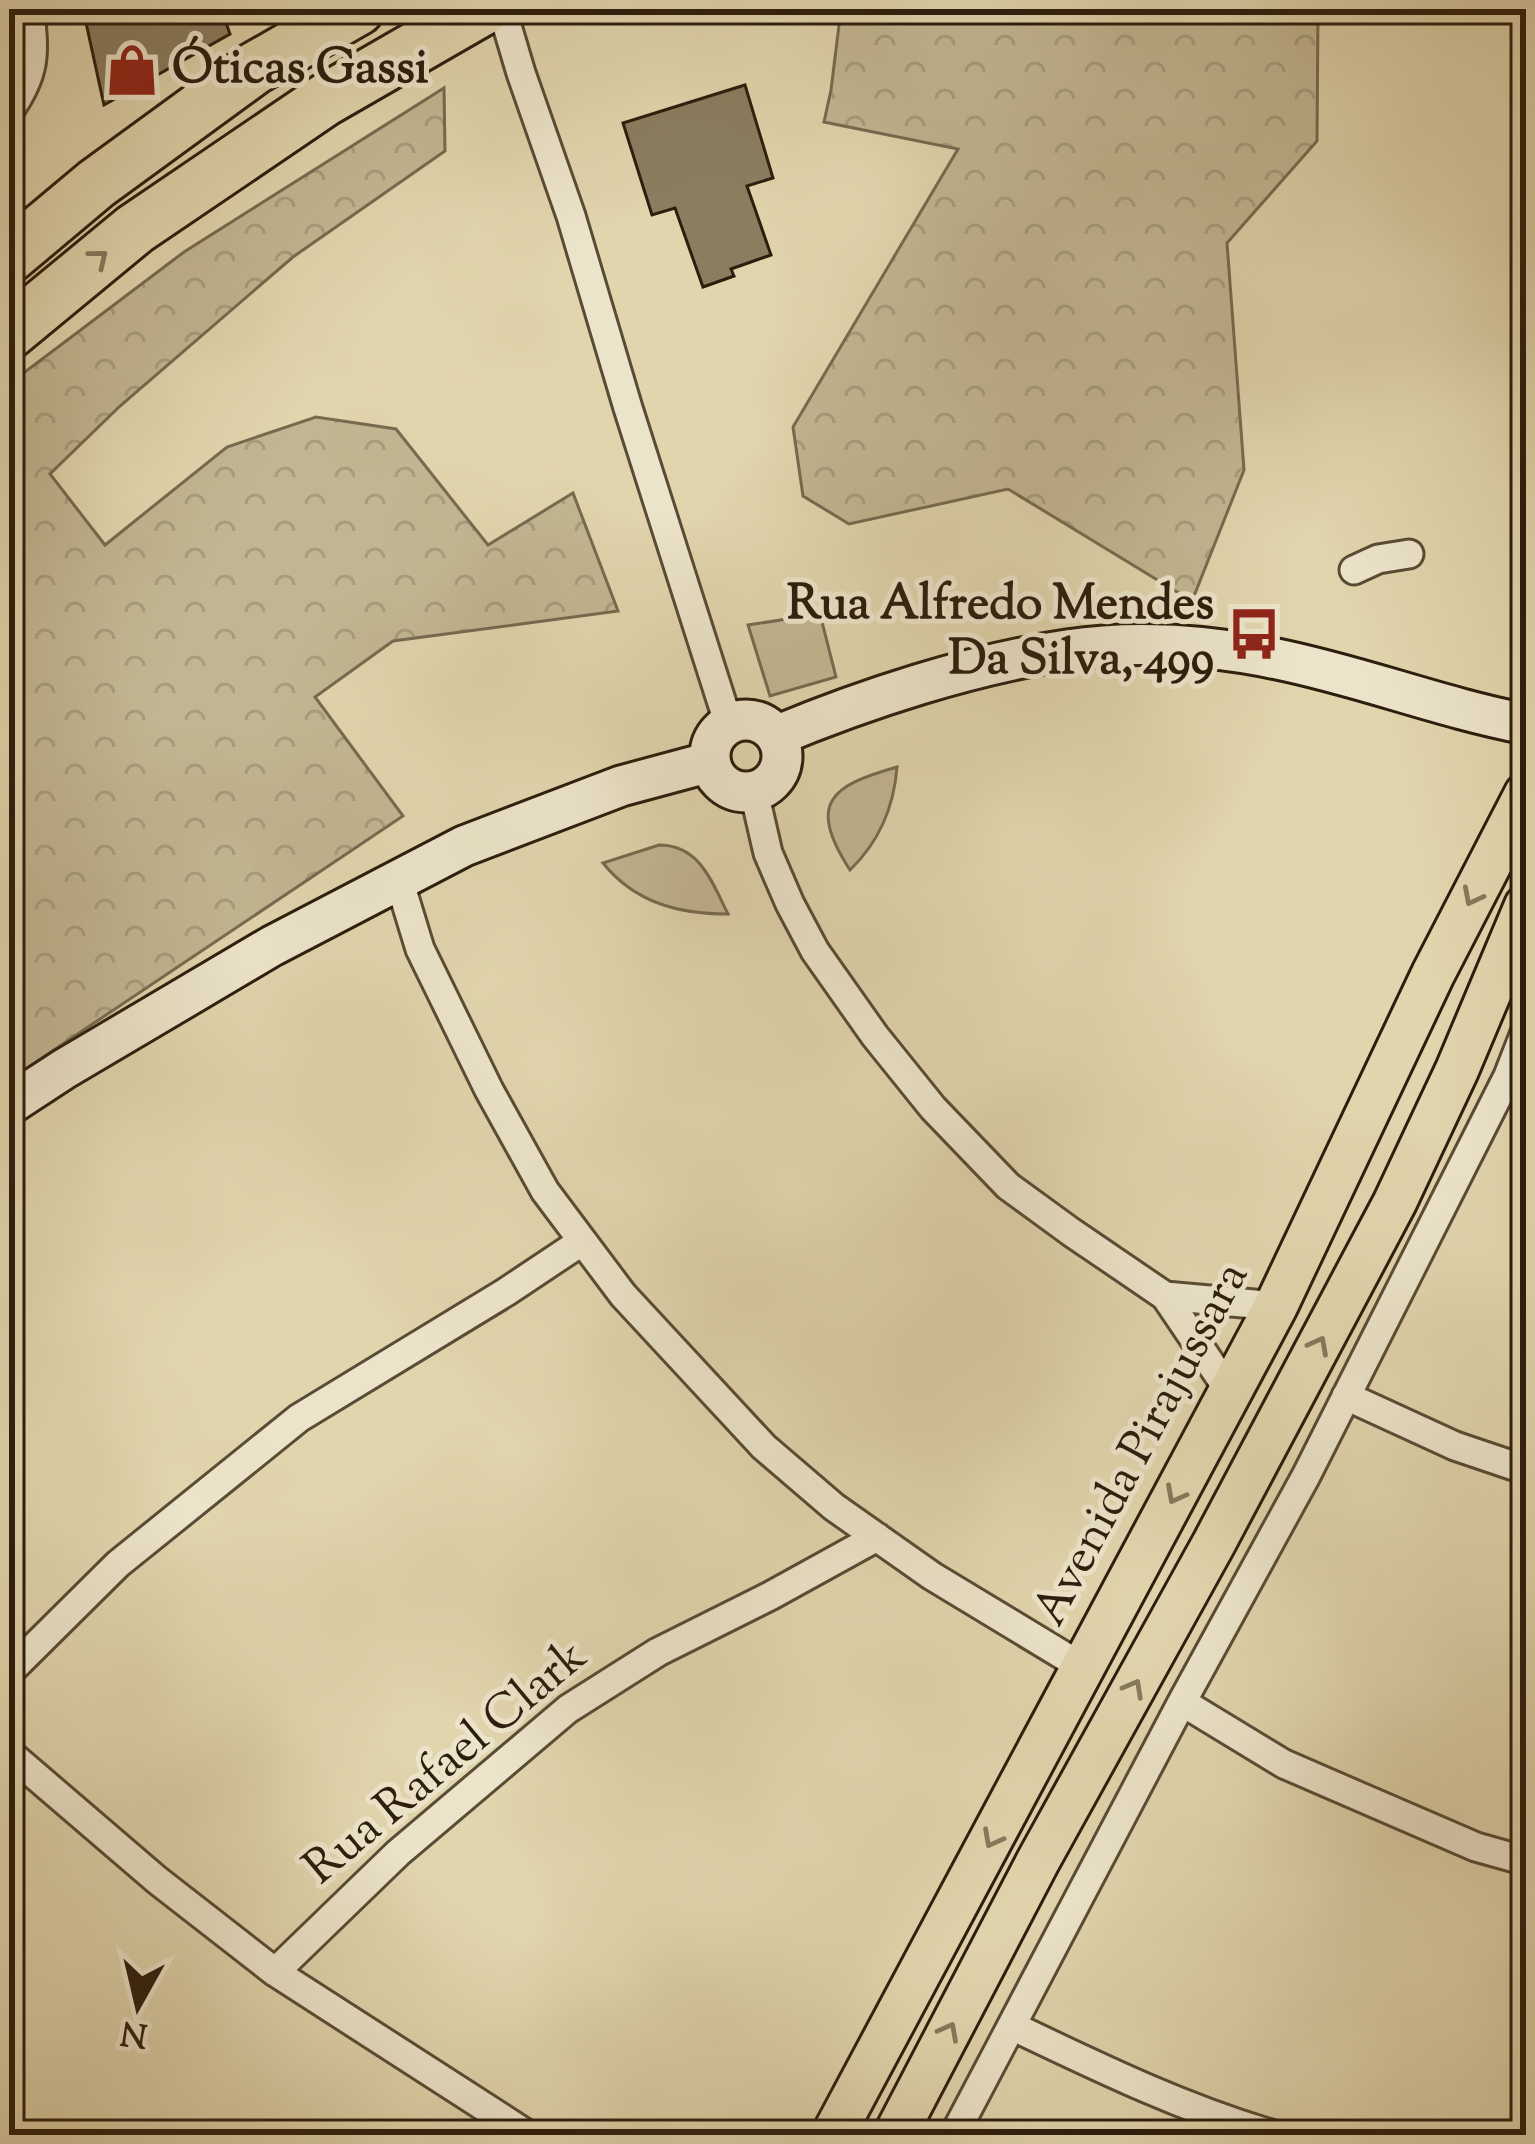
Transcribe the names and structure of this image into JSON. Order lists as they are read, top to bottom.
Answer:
{
  "streets": {
    "main road": ["Avenida Pirajussara"],
    "street": ["Rua Rafael Clark"]
  },
  "places": {
    "shop": ["Óticas Gassi"],
    "bus stop": ["Rua Alfredo Mendes Da Silva, 499"]
  },
  "north": "bottom"
}
